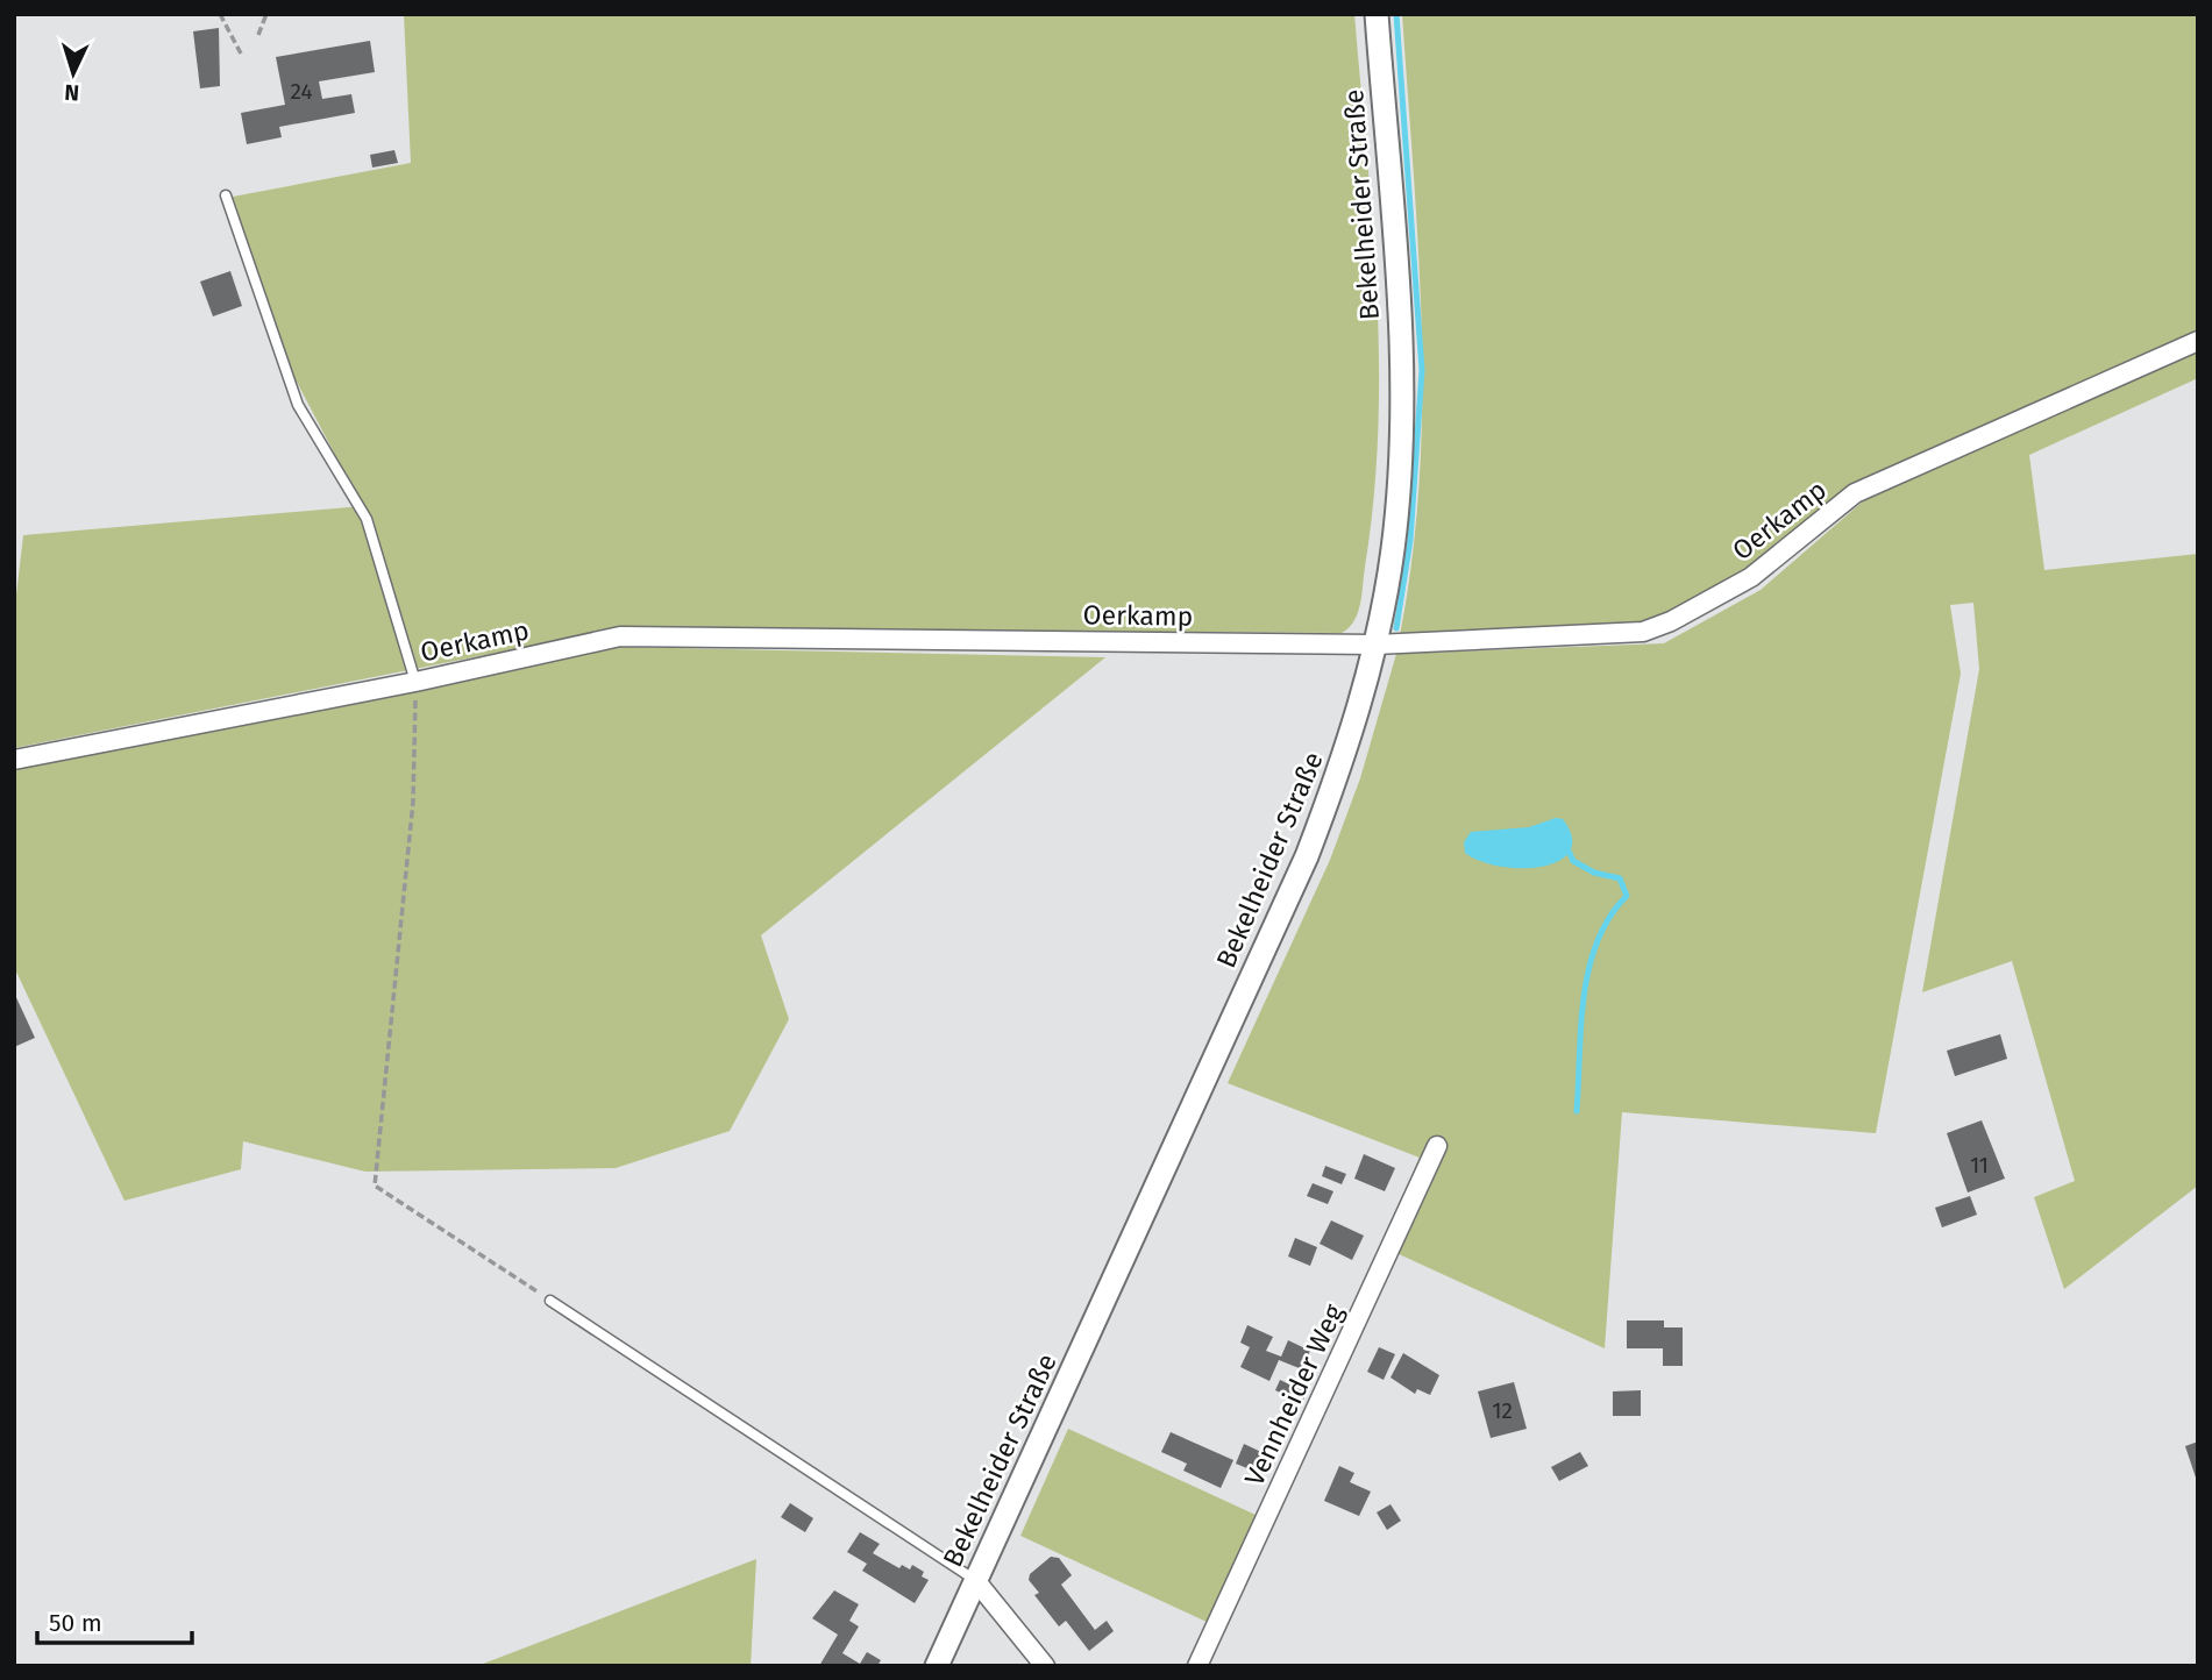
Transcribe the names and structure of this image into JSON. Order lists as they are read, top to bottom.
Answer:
{
  "streets": {
    "street": ["Bekelheider Straße", "Oerkamp", "Vennheider Weg"]
  },
  "crossings": [
    ["Bekelheider Straße", "Oerkamp"]
  ],
  "house_numbers": ["24", "11", "12"],
  "scale_bar": "50 m",
  "north": "bottom"
}
